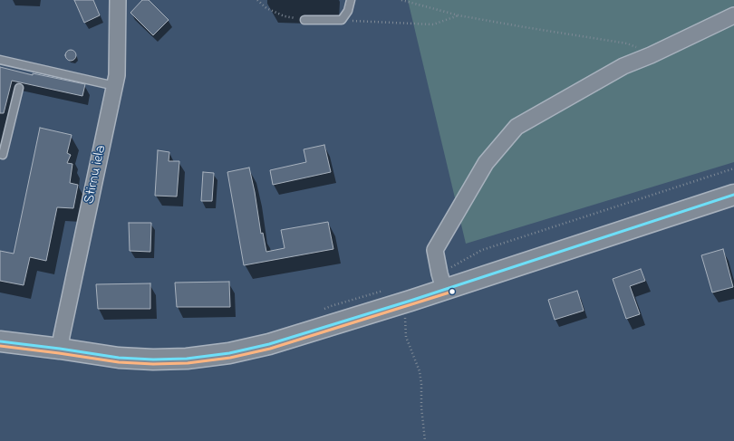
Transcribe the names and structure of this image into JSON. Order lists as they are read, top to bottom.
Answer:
{
  "streets": {
    "street": ["Stirnu iela"]
  }
}
